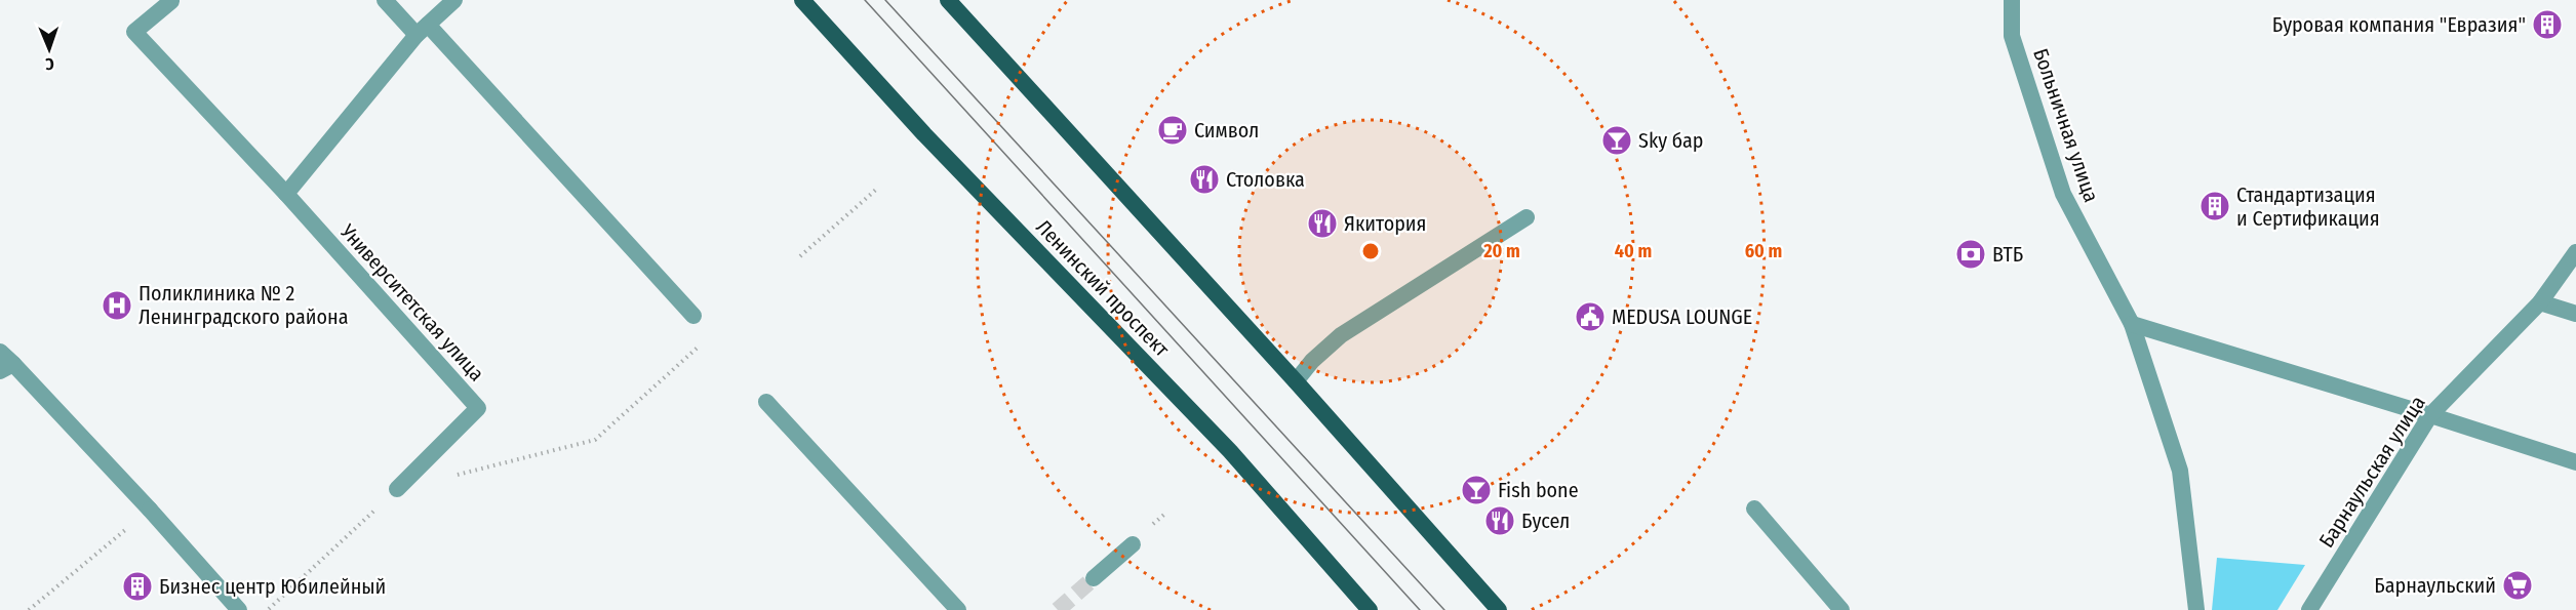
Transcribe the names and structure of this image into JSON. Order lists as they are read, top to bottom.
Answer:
{
  "streets": {
    "main road": ["Ленинский проспект"],
    "street": ["Больничная улица", "Университетская улица", "Барнаульская улица"]
  },
  "places": {
    "building": ["Буровая компания \"Евразия\"", "Стандартизация и Сертификация", "Бизнес центр Юбилейный"],
    "cafe": ["Символ"],
    "bar": ["Sky бар", "Fish bone"],
    "restaurant": ["Столовка", "Якитория", "Бусел"],
    "bank": ["ВТБ"],
    "hospital": ["Поликлиника № 2 Ленинградского района"],
    "public building": ["MEDUSA LOUNGE"],
    "supermarket": ["Барнаульский"]
  },
  "north": "bottom",
  "rings": ["20 m", "40 m", "60 m"]
}
